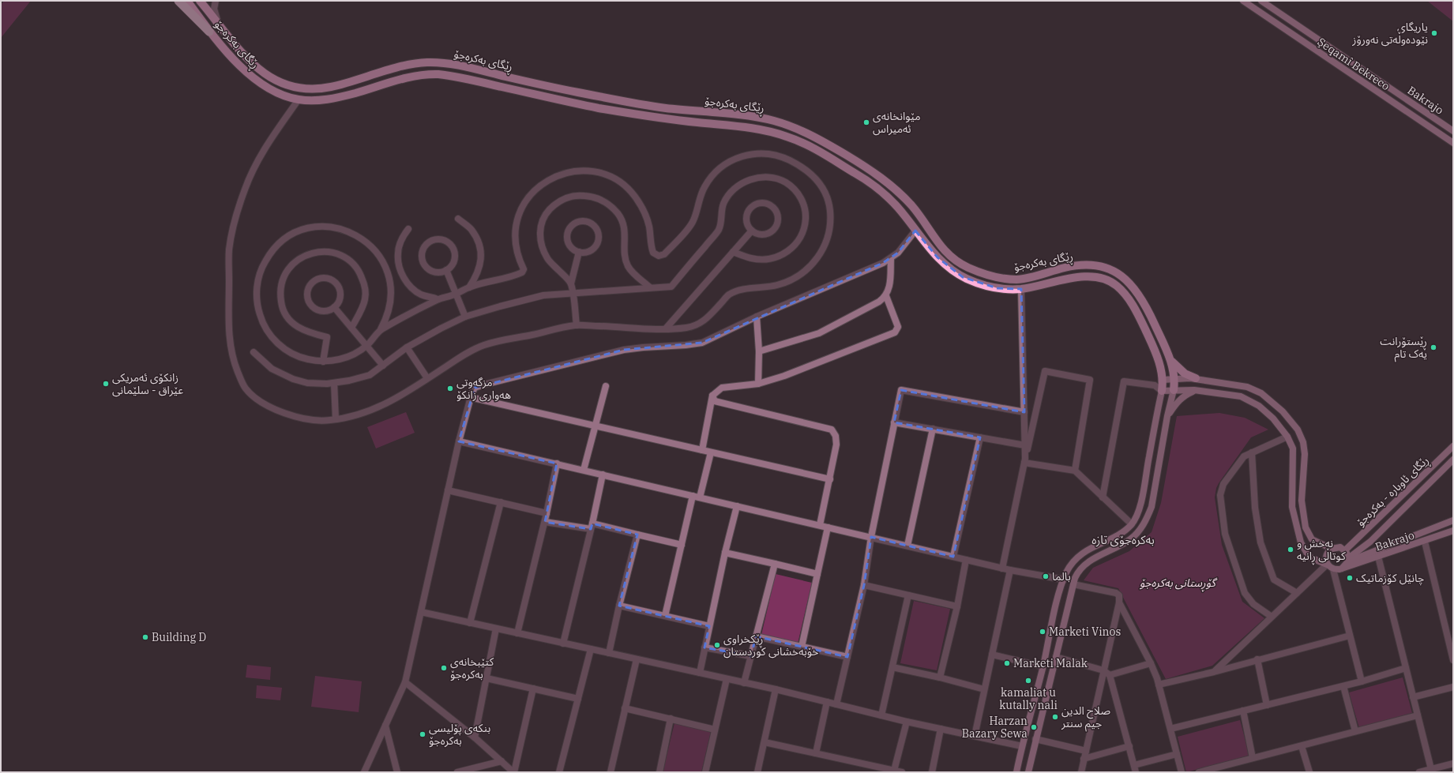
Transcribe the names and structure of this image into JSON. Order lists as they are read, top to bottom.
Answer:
{
  "streets": {
    "main road": [
      "ڕێگای بەکرەجۆ",
      "Şeqamî Bekreco",
      "Bakrajo",
      "ڕێگای ئاوبارە - بەکرەجۆ"
    ]
  },
  "crossings": [
    ["Bakrajo", "ڕێگای ئاوبارە - بەکرەجۆ"]
  ],
  "districts": ["بەکرەجۆی تازە"],
  "parks": ["گۆڕستانی بەکرەجۆ"],
  "places": [
    "یاریگای نێودەوڵەتی نەورۆز",
    "مێوانخانەی ئەمیراس",
    "ڕێستۆرانت یەک تام",
    "زانکۆی ئەمریکی عێراق - سلێمانی",
    "مزگەوتی هەواری زانکۆ",
    "نەخش و کوتاڵی ڕانیە",
    "بالما",
    "چانێل کۆزماتیک",
    "Marketi Vinos",
    "Building D",
    "ڕێکخراوی خۆبەخشانی کوردستان",
    "Marketi Malak",
    "کتێبخانەی بەکرەجۆ",
    "kamaliat u kutally nali",
    "صلاح الدين جيم سنتر",
    "Harzan Bazary Sewa",
    "بنکەی پۆلیسی بەکرەجۆ"
  ]
}
